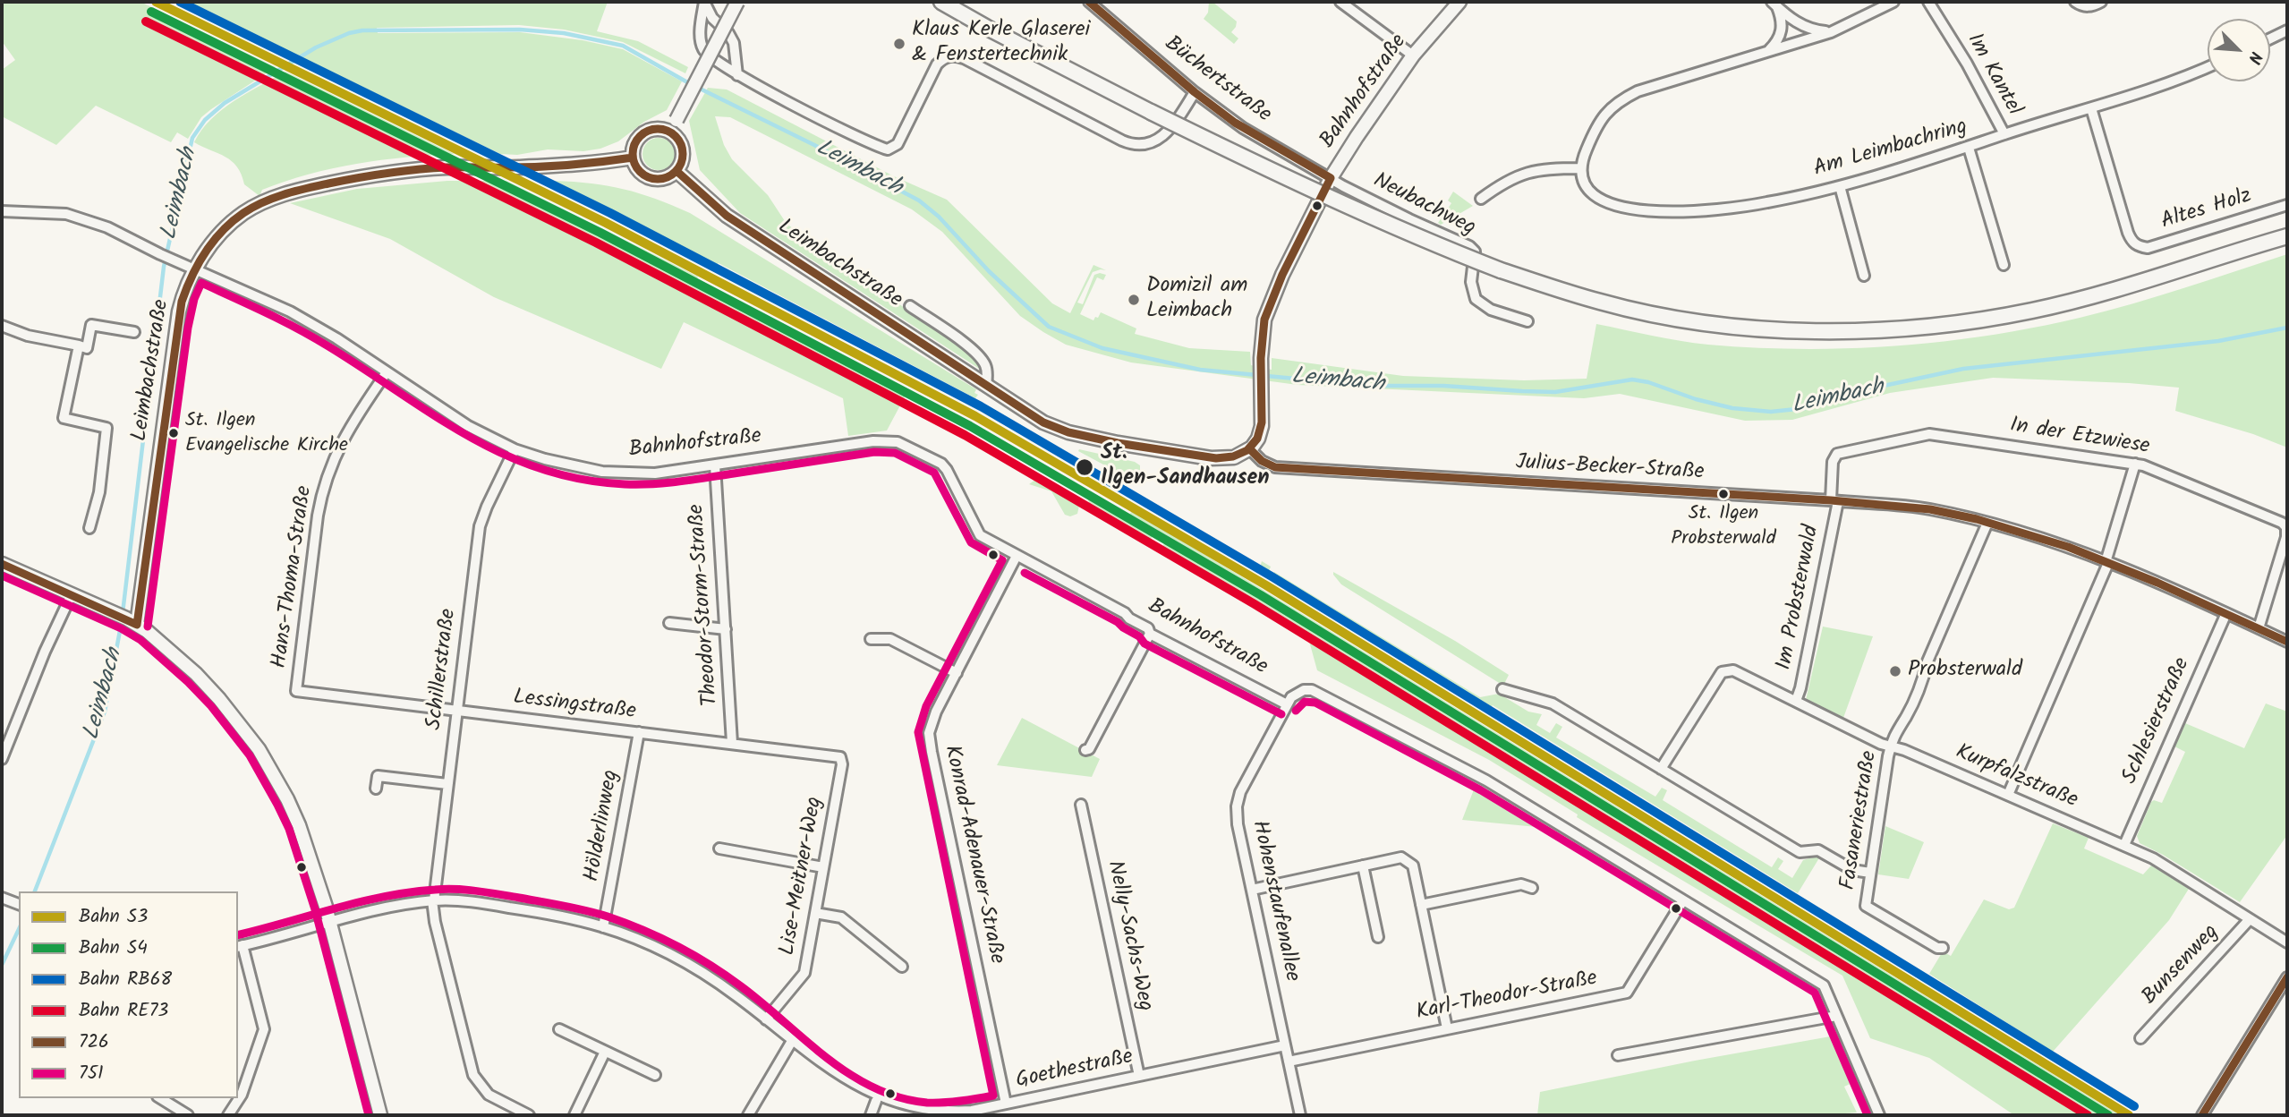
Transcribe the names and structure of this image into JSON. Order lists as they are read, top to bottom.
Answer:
{
  "streets": {
    "street": [
      "Im Kantel",
      "Büchertstraße",
      "Bahnhofstraße",
      "Am Leimbachring",
      "Neubachweg",
      "Altes Holz",
      "Leimbachstraße",
      "In der Etzwiese",
      "Julius-Becker-Straße",
      "Hans-Thoma-Straße",
      "Im Probsterwald",
      "Theodor-Storm-Straße",
      "Schillerstraße",
      "Lessingstraße",
      "Schlesierstraße",
      "Kurpfalzstraße",
      "Fasaneriestraße",
      "Hölderlinweg",
      "Konrad-Adenauer-Straße",
      "Lise-Meitner-Weg",
      "Hohenstaufenallee",
      "Nelly-Sachs-Weg",
      "Bunsenweg",
      "Karl-Theodor-Straße",
      "Goethestraße"
    ]
  },
  "crossings": [
    ["Im Kantel", "Am Leimbachring"],
    ["Büchertstraße", "Bahnhofstraße"],
    ["Büchertstraße", "Neubachweg"],
    ["Bahnhofstraße", "Neubachweg"],
    ["Bahnhofstraße", "Leimbachstraße"],
    ["Bahnhofstraße", "Julius-Becker-Straße"],
    ["Bahnhofstraße", "Hans-Thoma-Straße"],
    ["Bahnhofstraße", "Theodor-Storm-Straße"],
    ["Bahnhofstraße", "Schillerstraße"],
    ["Bahnhofstraße", "Konrad-Adenauer-Straße"],
    ["Bahnhofstraße", "Hohenstaufenallee"],
    ["Am Leimbachring", "Altes Holz"],
    ["Leimbachstraße", "Julius-Becker-Straße"],
    ["In der Etzwiese", "Julius-Becker-Straße"],
    ["In der Etzwiese", "Im Probsterwald"],
    ["Julius-Becker-Straße", "Im Probsterwald"],
    ["Julius-Becker-Straße", "Schlesierstraße"],
    ["Julius-Becker-Straße", "Fasaneriestraße"],
    ["Hans-Thoma-Straße", "Lessingstraße"],
    ["Im Probsterwald", "Kurpfalzstraße"],
    ["Theodor-Storm-Straße", "Lessingstraße"],
    ["Schillerstraße", "Lessingstraße"],
    ["Schillerstraße", "Goethestraße"],
    ["Lessingstraße", "Hölderlinweg"],
    ["Lessingstraße", "Lise-Meitner-Weg"],
    ["Schlesierstraße", "Kurpfalzstraße"],
    ["Kurpfalzstraße", "Fasaneriestraße"],
    ["Kurpfalzstraße", "Bunsenweg"],
    ["Hölderlinweg", "Goethestraße"],
    ["Konrad-Adenauer-Straße", "Goethestraße"],
    ["Lise-Meitner-Weg", "Goethestraße"],
    ["Hohenstaufenallee", "Karl-Theodor-Straße"],
    ["Hohenstaufenallee", "Goethestraße"],
    ["Nelly-Sachs-Weg", "Goethestraße"]
  ],
  "water": ["Leimbach"],
  "places": [
    "Klaus Kerle Glaserei & Fenstertechnik",
    "Domizil am Leimbach",
    "St. Ilgen Evangelische Kirche",
    "St. Ilgen-Sandhausen",
    "St. Ilgen Probsterwald",
    "Probsterwald"
  ],
  "lines": [
    "rail line S3",
    "rail line RB68",
    "transit line 726",
    "rail line S4",
    "rail line RE73",
    "transit line 751"
  ],
  "legend": [
    "Bahn S3",
    "Bahn S4",
    "Bahn RB68",
    "Bahn RE73",
    "726",
    "751"
  ],
  "north": "bottom right"
}
